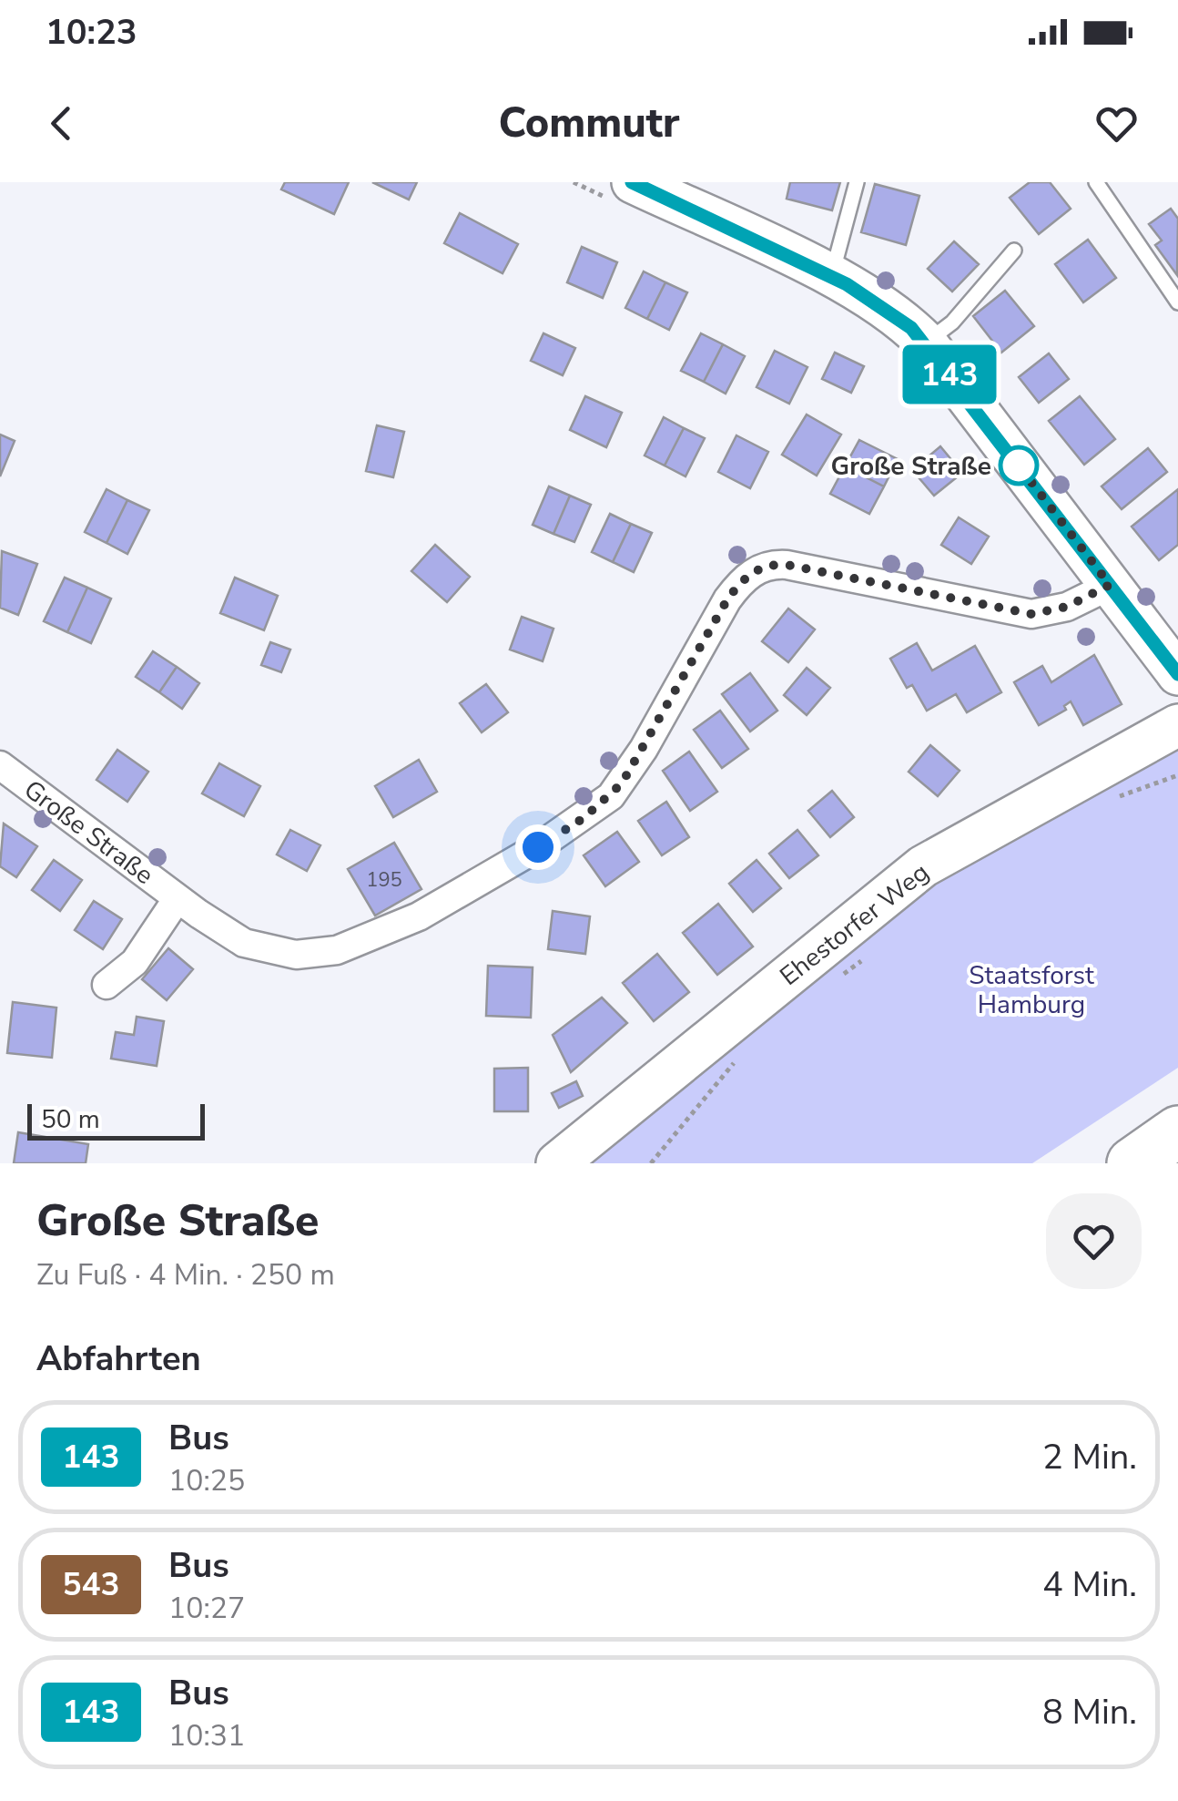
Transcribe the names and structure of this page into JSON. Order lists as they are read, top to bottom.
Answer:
{
  "streets": {
    "street": ["Große Straße", "Ehestorfer Weg"]
  },
  "parks": ["Staatsforst Hamburg"],
  "places": ["Große Straße"],
  "lines": ["bus line 143"],
  "house_numbers": ["195"],
  "scale_bar": "50 m",
  "page": {
    "status": "10:23",
    "header": "Commutr",
    "on_map": "143",
    "scale": "50 m",
    "heading": [
      ["Große Straße", "Zu Fuß · 4 Min. · 250 m"],
      "Abfahrten"
    ],
    "list": [
      {
        "mark": "143",
        "name": "Bus",
        "note": "10:25",
        "value": "2 Min."
      },
      {
        "mark": "543",
        "name": "Bus",
        "note": "10:27",
        "value": "4 Min."
      },
      {
        "mark": "143",
        "name": "Bus",
        "note": "10:31",
        "value": "8 Min."
      }
    ]
  }
}
